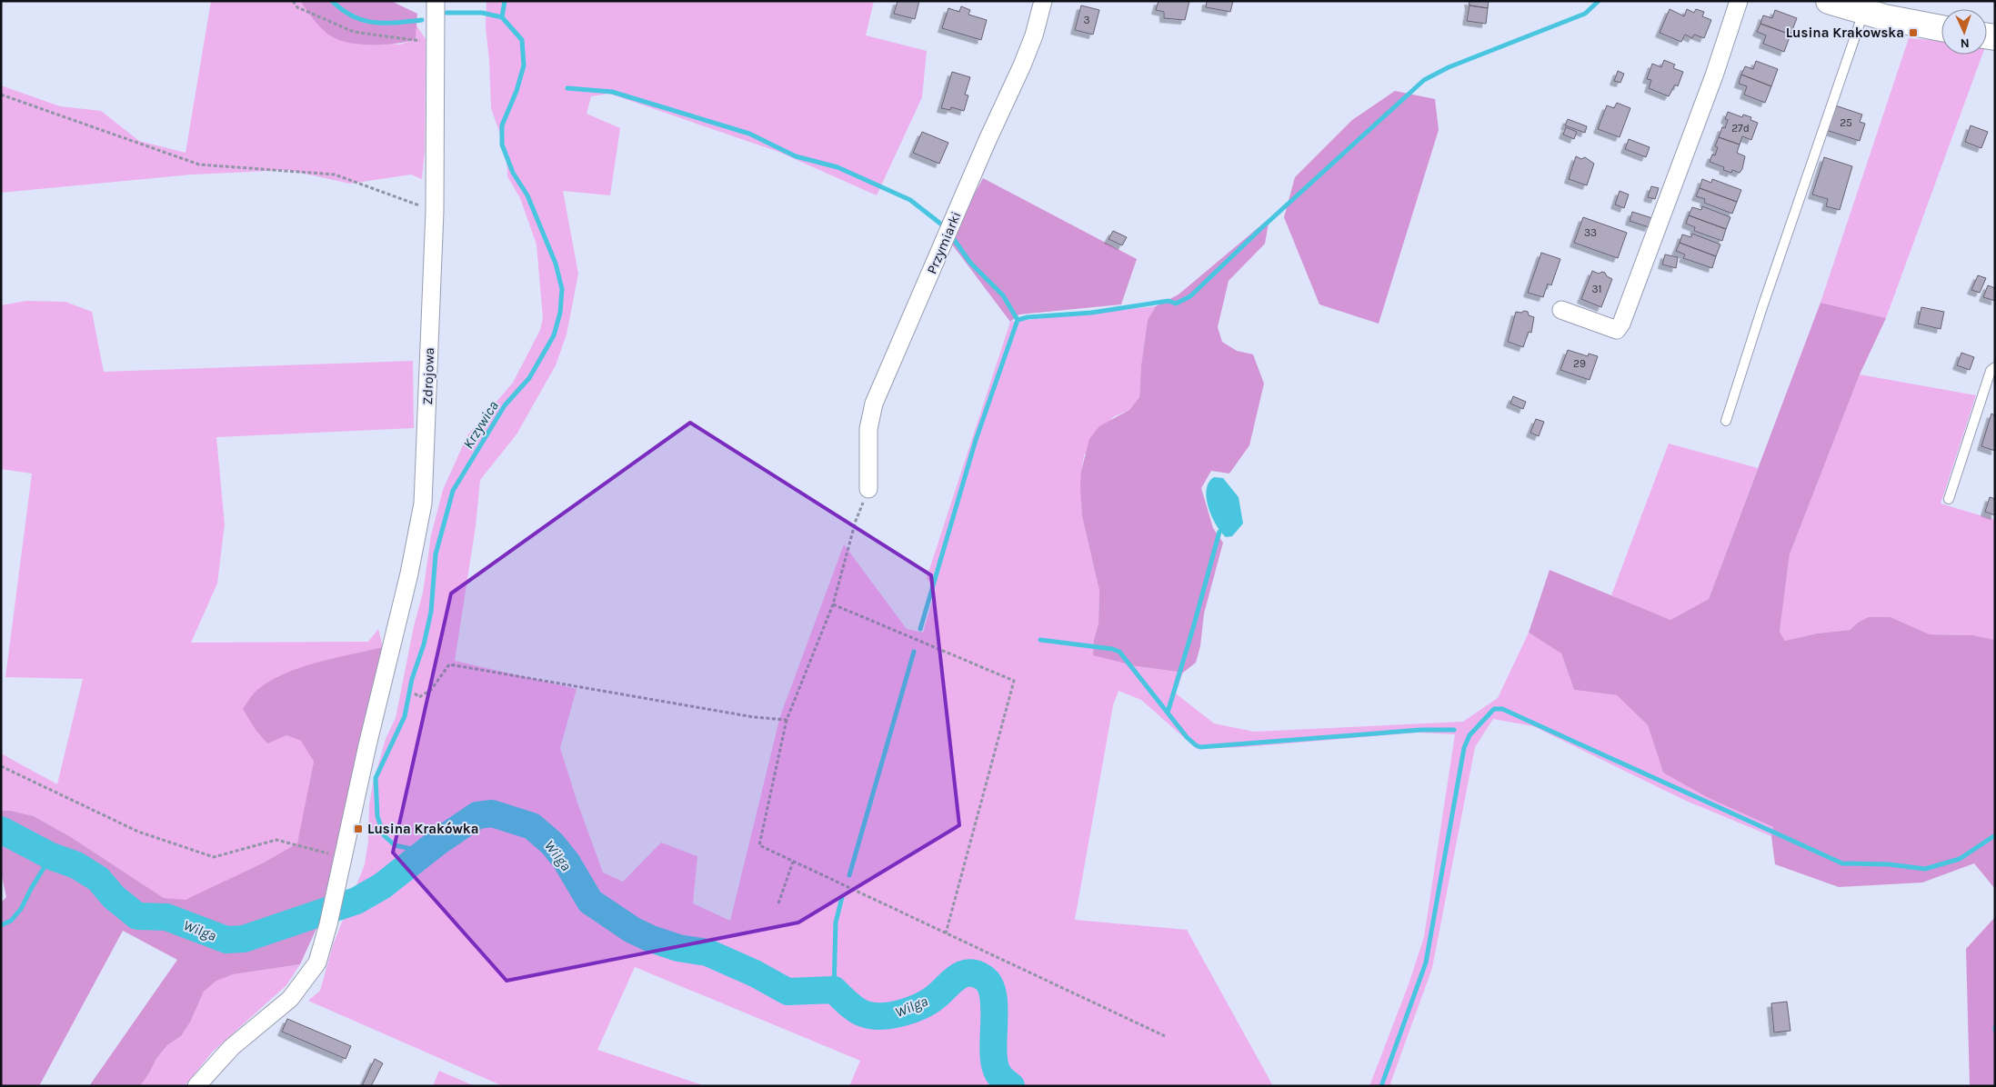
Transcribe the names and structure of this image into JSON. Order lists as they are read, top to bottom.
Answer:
{
  "streets": {
    "street": ["Przymiarki", "Zdrojowa"]
  },
  "water": ["Krzywica", "Wilga"],
  "places": {
    "transit": ["Lusina Krakowska", "Lusina Krakówka"]
  },
  "house_numbers": [
    "3",
    "25",
    "27d",
    "33",
    "31",
    "29"
  ],
  "north": "bottom"
}
